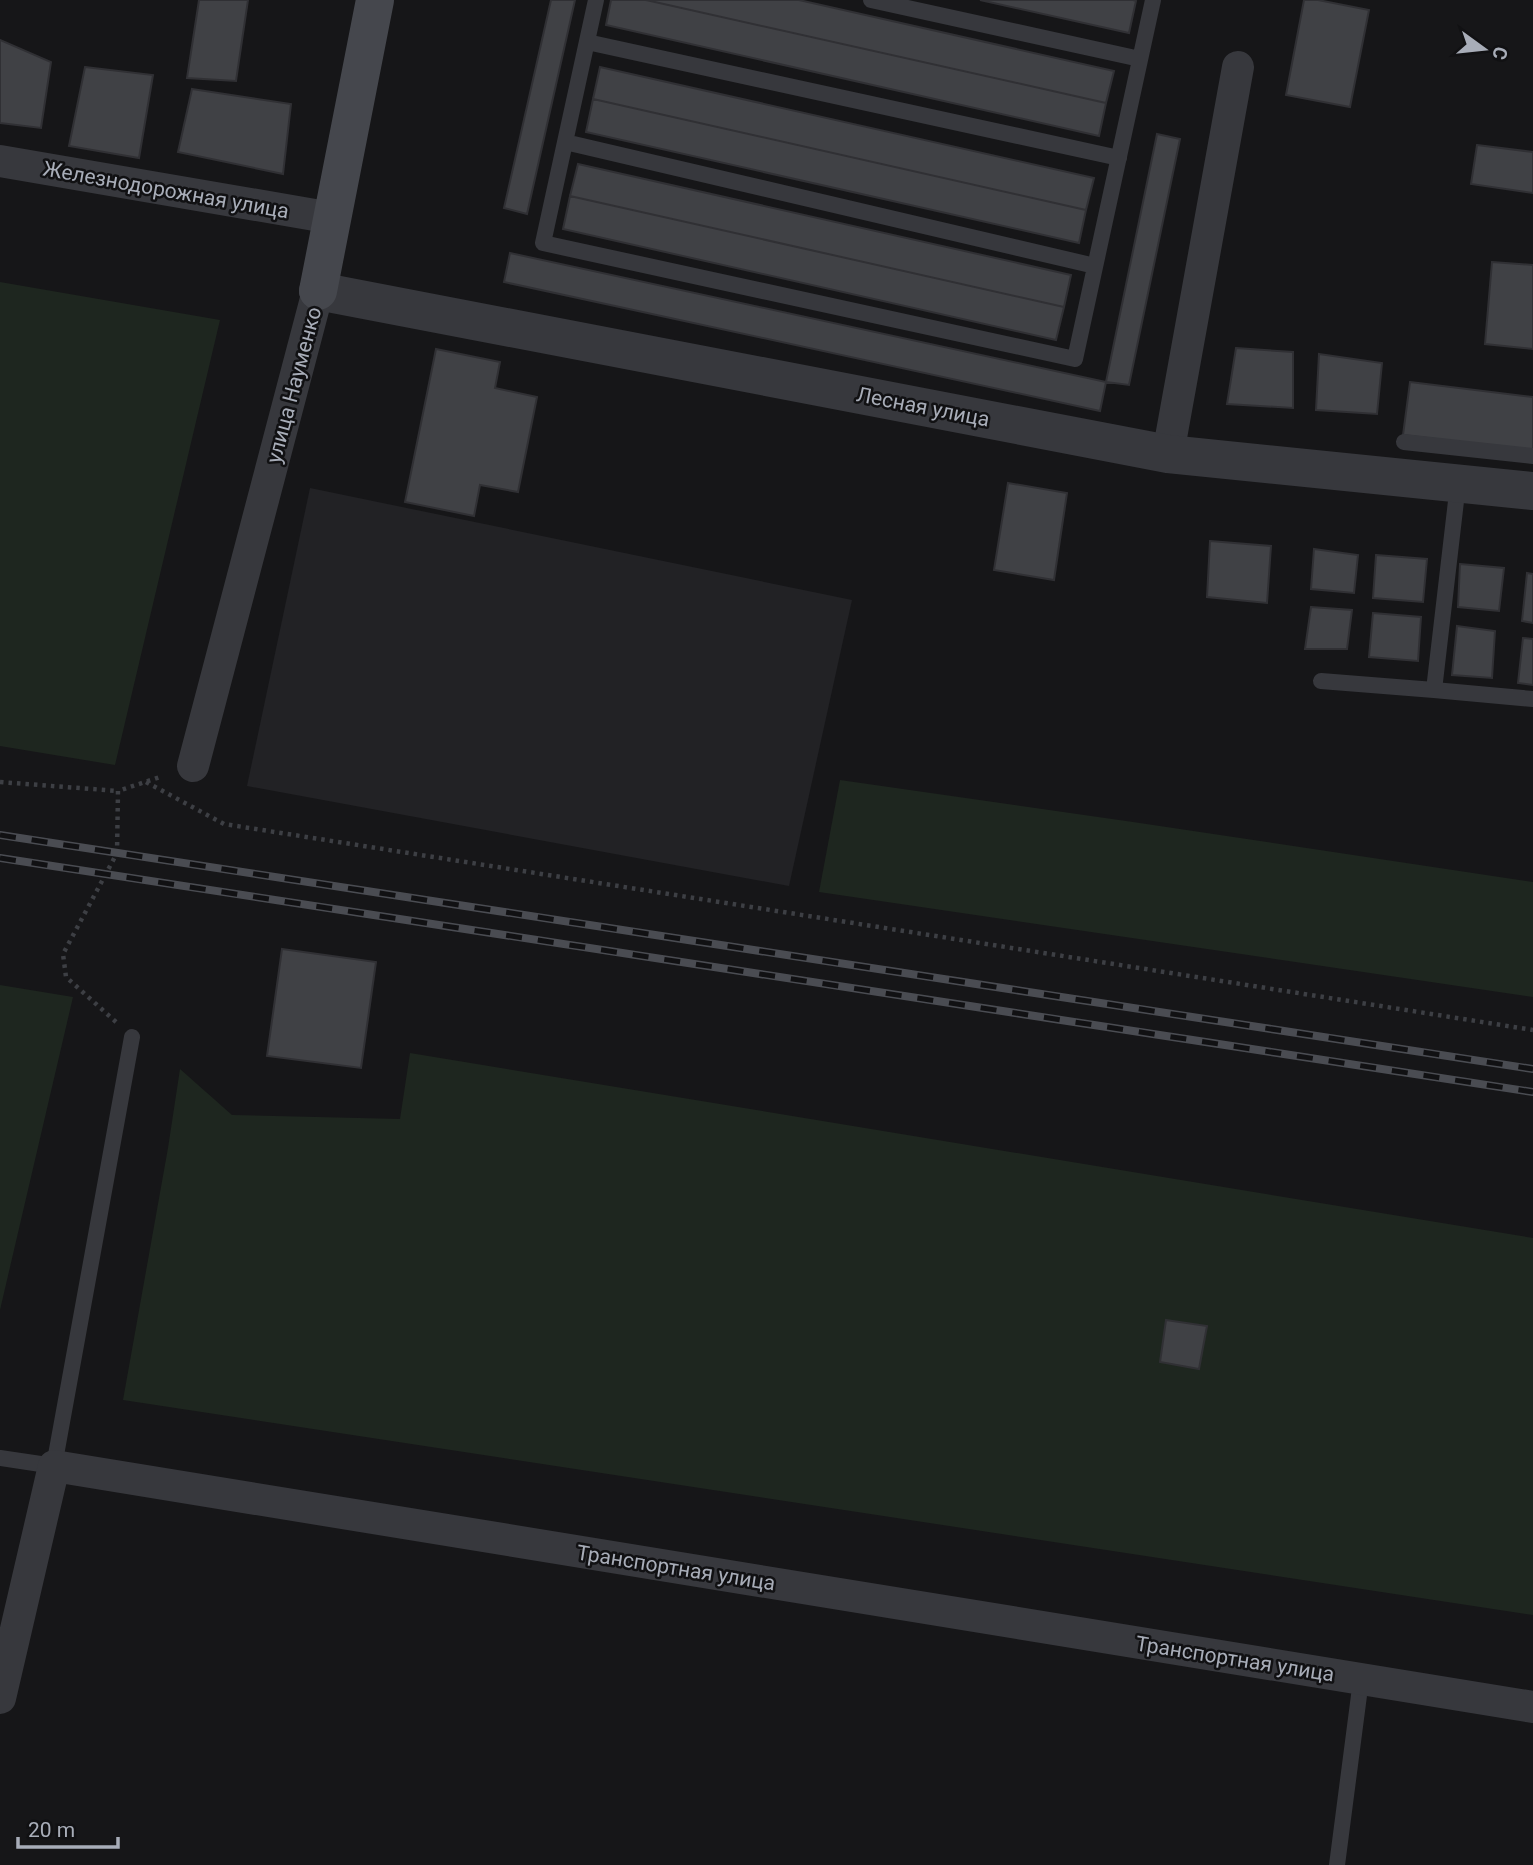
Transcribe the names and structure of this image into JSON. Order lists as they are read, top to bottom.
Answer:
{
  "streets": {
    "main road": ["улица Науменко"],
    "street": ["Железнодорожная улица", "Лесная улица", "Транспортная улица"]
  },
  "crossings": [
    ["Железнодорожная улица", "улица Науменко"],
    ["улица Науменко", "Лесная улица"]
  ],
  "scale_bar": "20 m",
  "north": "right"
}
